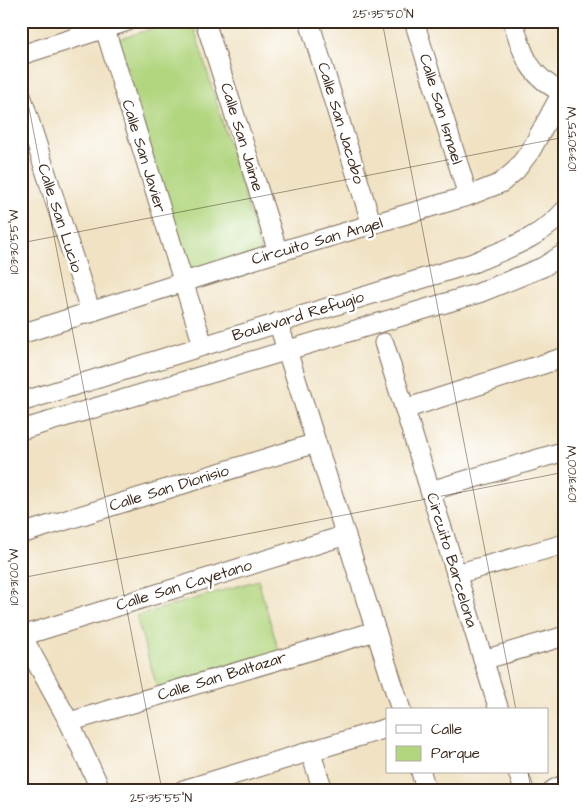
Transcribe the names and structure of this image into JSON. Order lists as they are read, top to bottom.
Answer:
{
  "streets": {
    "street": [
      "Calle San Ismael",
      "Calle San Jacobo",
      "Calle San Jaime",
      "Calle San Javier",
      "Calle San Lucio",
      "Circuito San Angel",
      "Boulevard Refugio",
      "Calle San Dionisio",
      "Circuito Barcelona",
      "Calle San Cayetano",
      "Calle San Baltazar"
    ]
  },
  "crossings": [
    ["Calle San Ismael", "Circuito San Angel"],
    ["Calle San Jacobo", "Circuito San Angel"],
    ["Calle San Jaime", "Circuito San Angel"],
    ["Calle San Javier", "Circuito San Angel"],
    ["Calle San Javier", "Boulevard Refugio"],
    ["Calle San Lucio", "Circuito San Angel"]
  ],
  "legend": ["Calle", "Parque"],
  "coordinates": [
    "25°35'50\"N",
    "103°30'55\"W",
    "103°31'00\"W",
    "25°35'55\"N"
  ]
}
